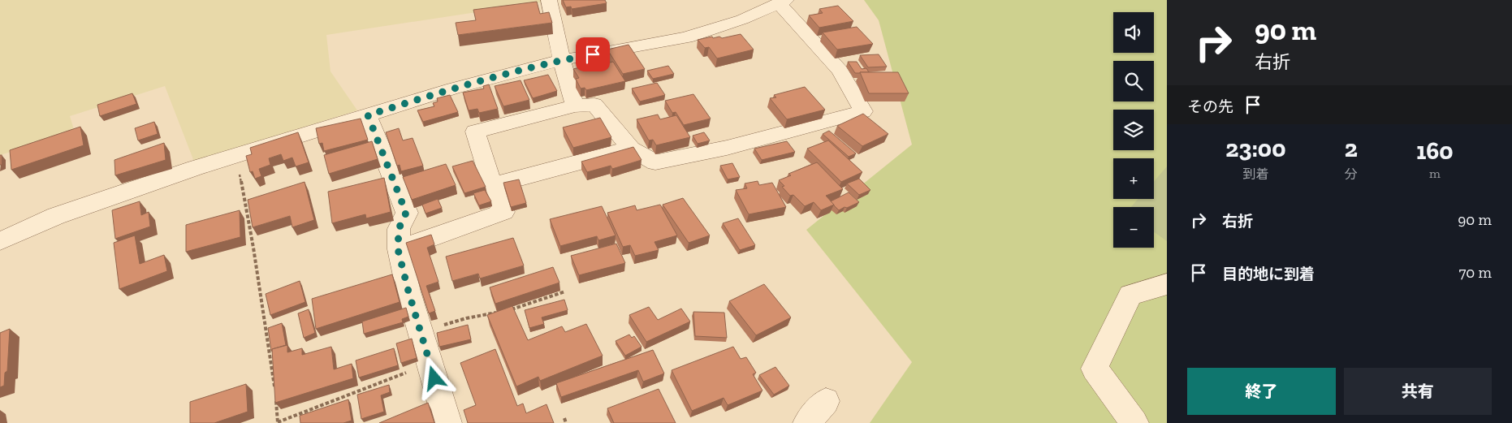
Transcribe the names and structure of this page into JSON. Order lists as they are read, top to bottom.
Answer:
{
  "page": {
    "turn": ["90 m", "右折"],
    "map_buttons": ["+", "−"],
    "then": "その先",
    "eta": [
      "23:00",
      "到着",
      "2",
      "分",
      "160",
      "m"
    ],
    "list": [
      {
        "name": "右折",
        "value": "90 m"
      },
      {
        "name": "目的地に到着",
        "value": "70 m"
      }
    ],
    "buttons": ["終了", "共有"]
  }
}
